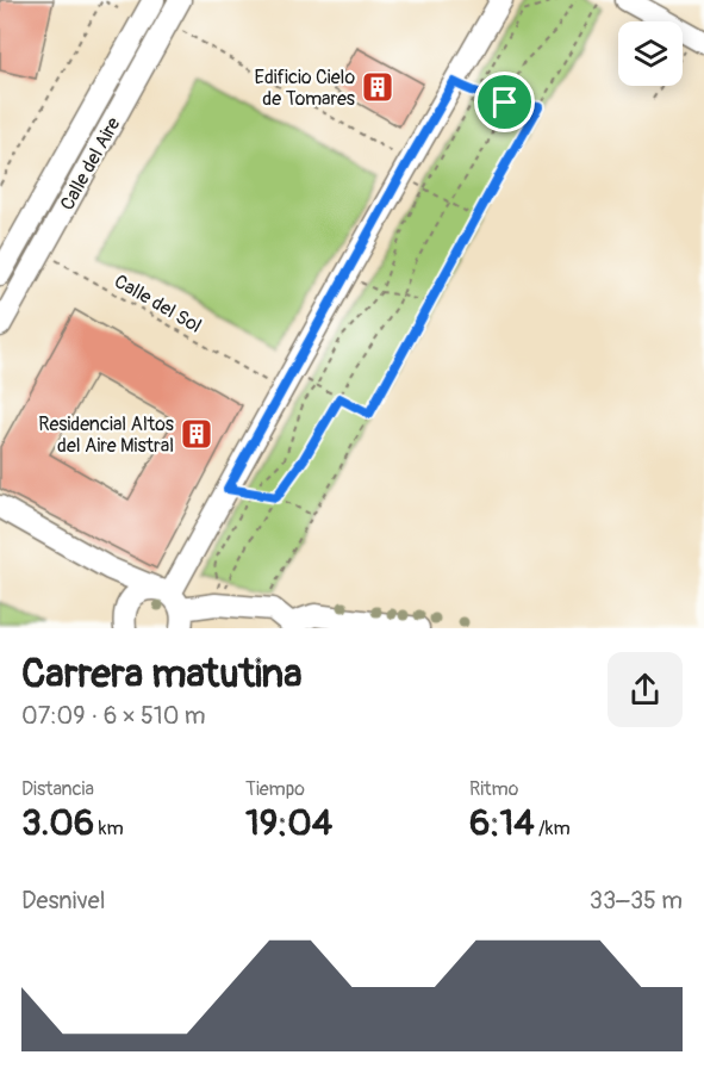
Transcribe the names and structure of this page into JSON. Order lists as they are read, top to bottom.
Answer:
{
  "streets": {
    "street": ["Calle del Aire"],
    "path": ["Calle del Sol"]
  },
  "crossings": [
    ["Calle del Aire", "Calle del Sol"]
  ],
  "places": {
    "building": ["Edificio Cielo de Tomares", "Residencial Altos del Aire Mistral"]
  },
  "page": {
    "heading": ["Carrera matutina", "07:09 · 6 × 510 m"],
    "stats": [
      ["Distancia", "3.06 km"],
      ["Tiempo", "19:04"],
      ["Ritmo", "6:14 /km"]
    ],
    "chart": ["Desnivel", "33–35 m"]
  }
}
